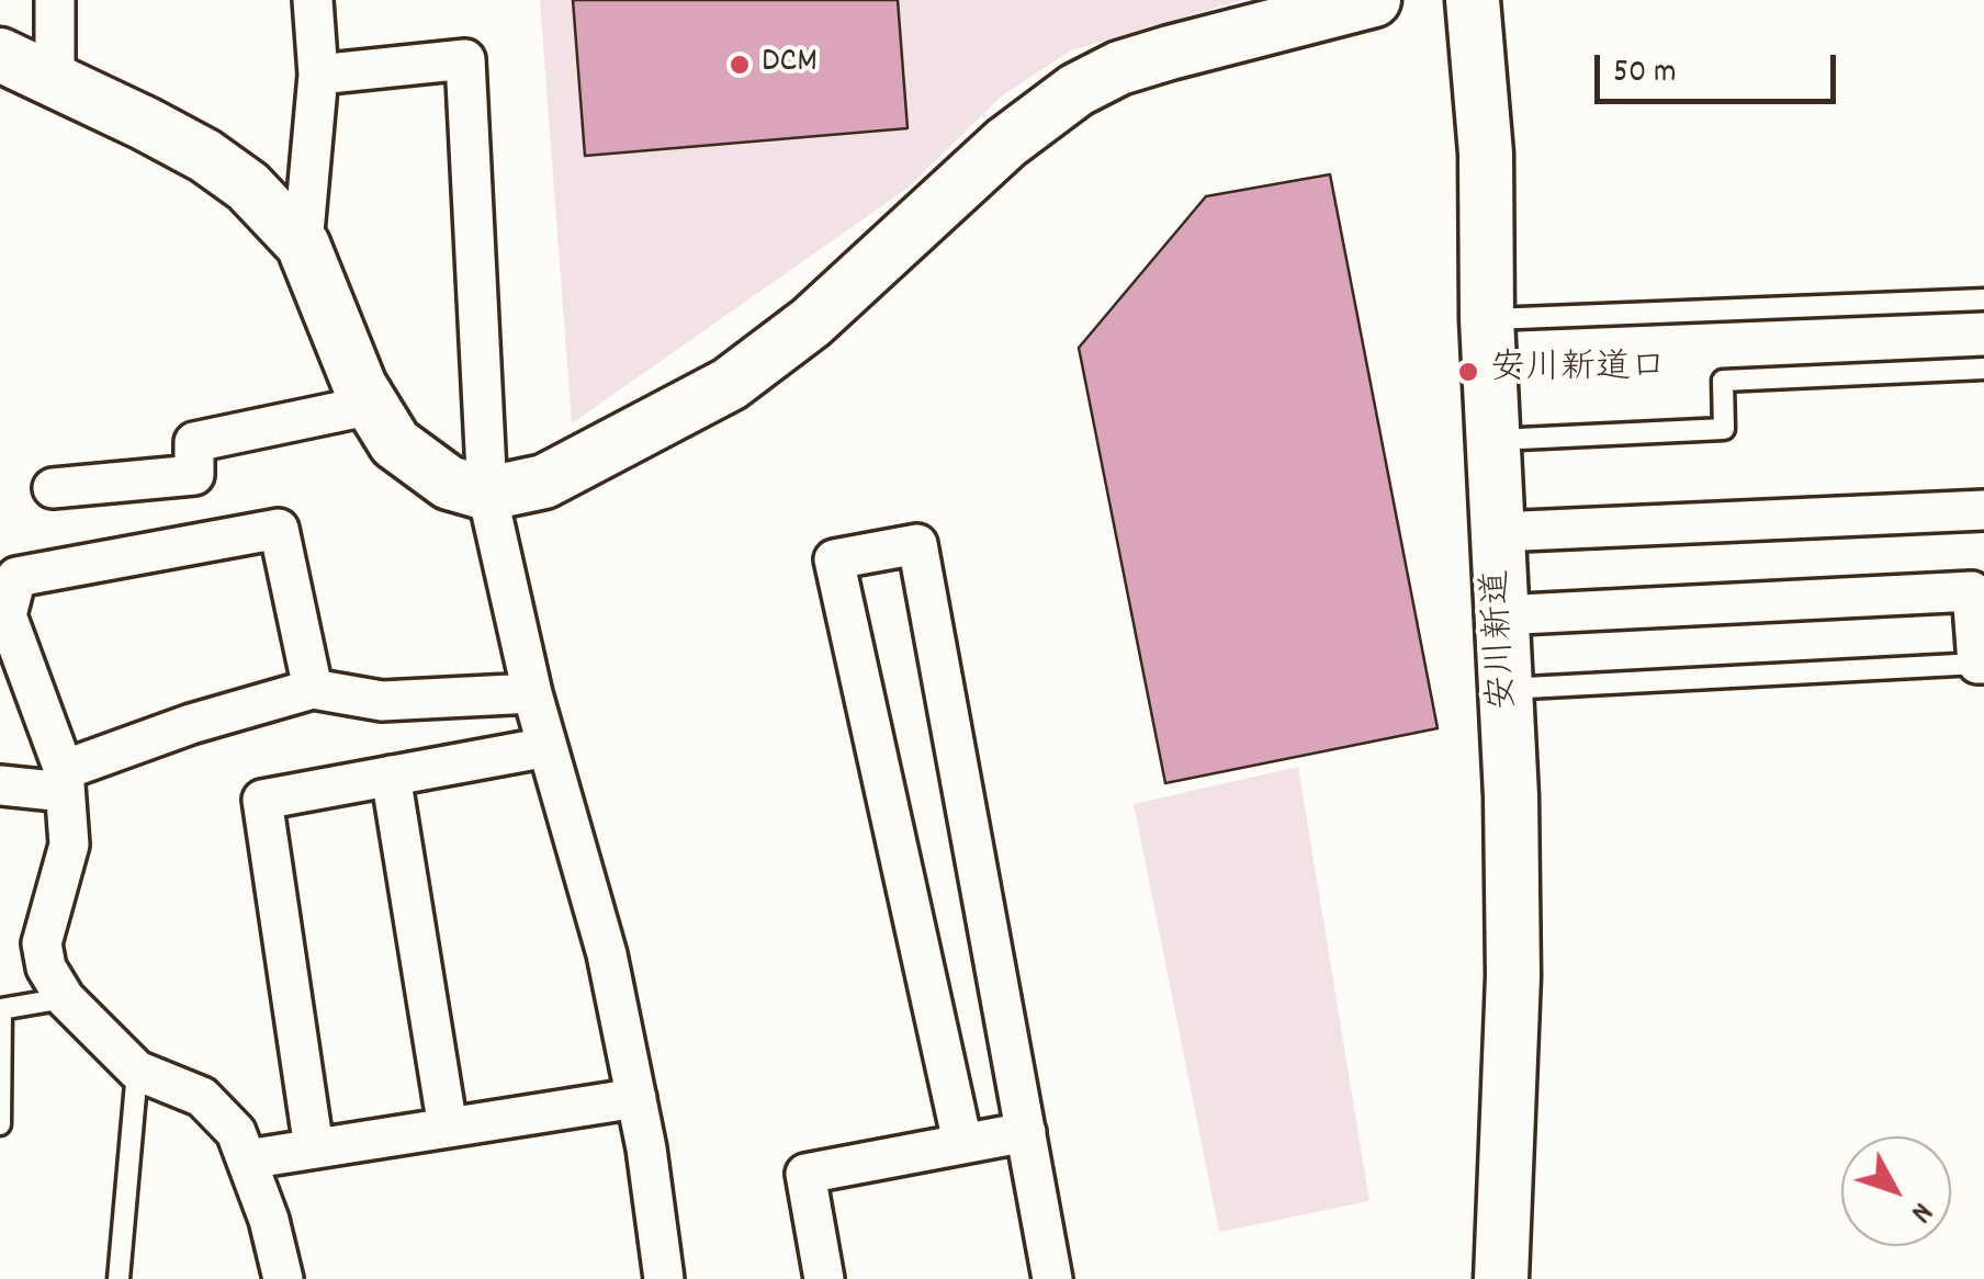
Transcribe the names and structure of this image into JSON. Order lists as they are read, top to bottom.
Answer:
{
  "streets": {
    "street": ["安川新道"]
  },
  "places": ["DCM", "安川新道口"],
  "scale_bar": "50 m",
  "north": "bottom right"
}
